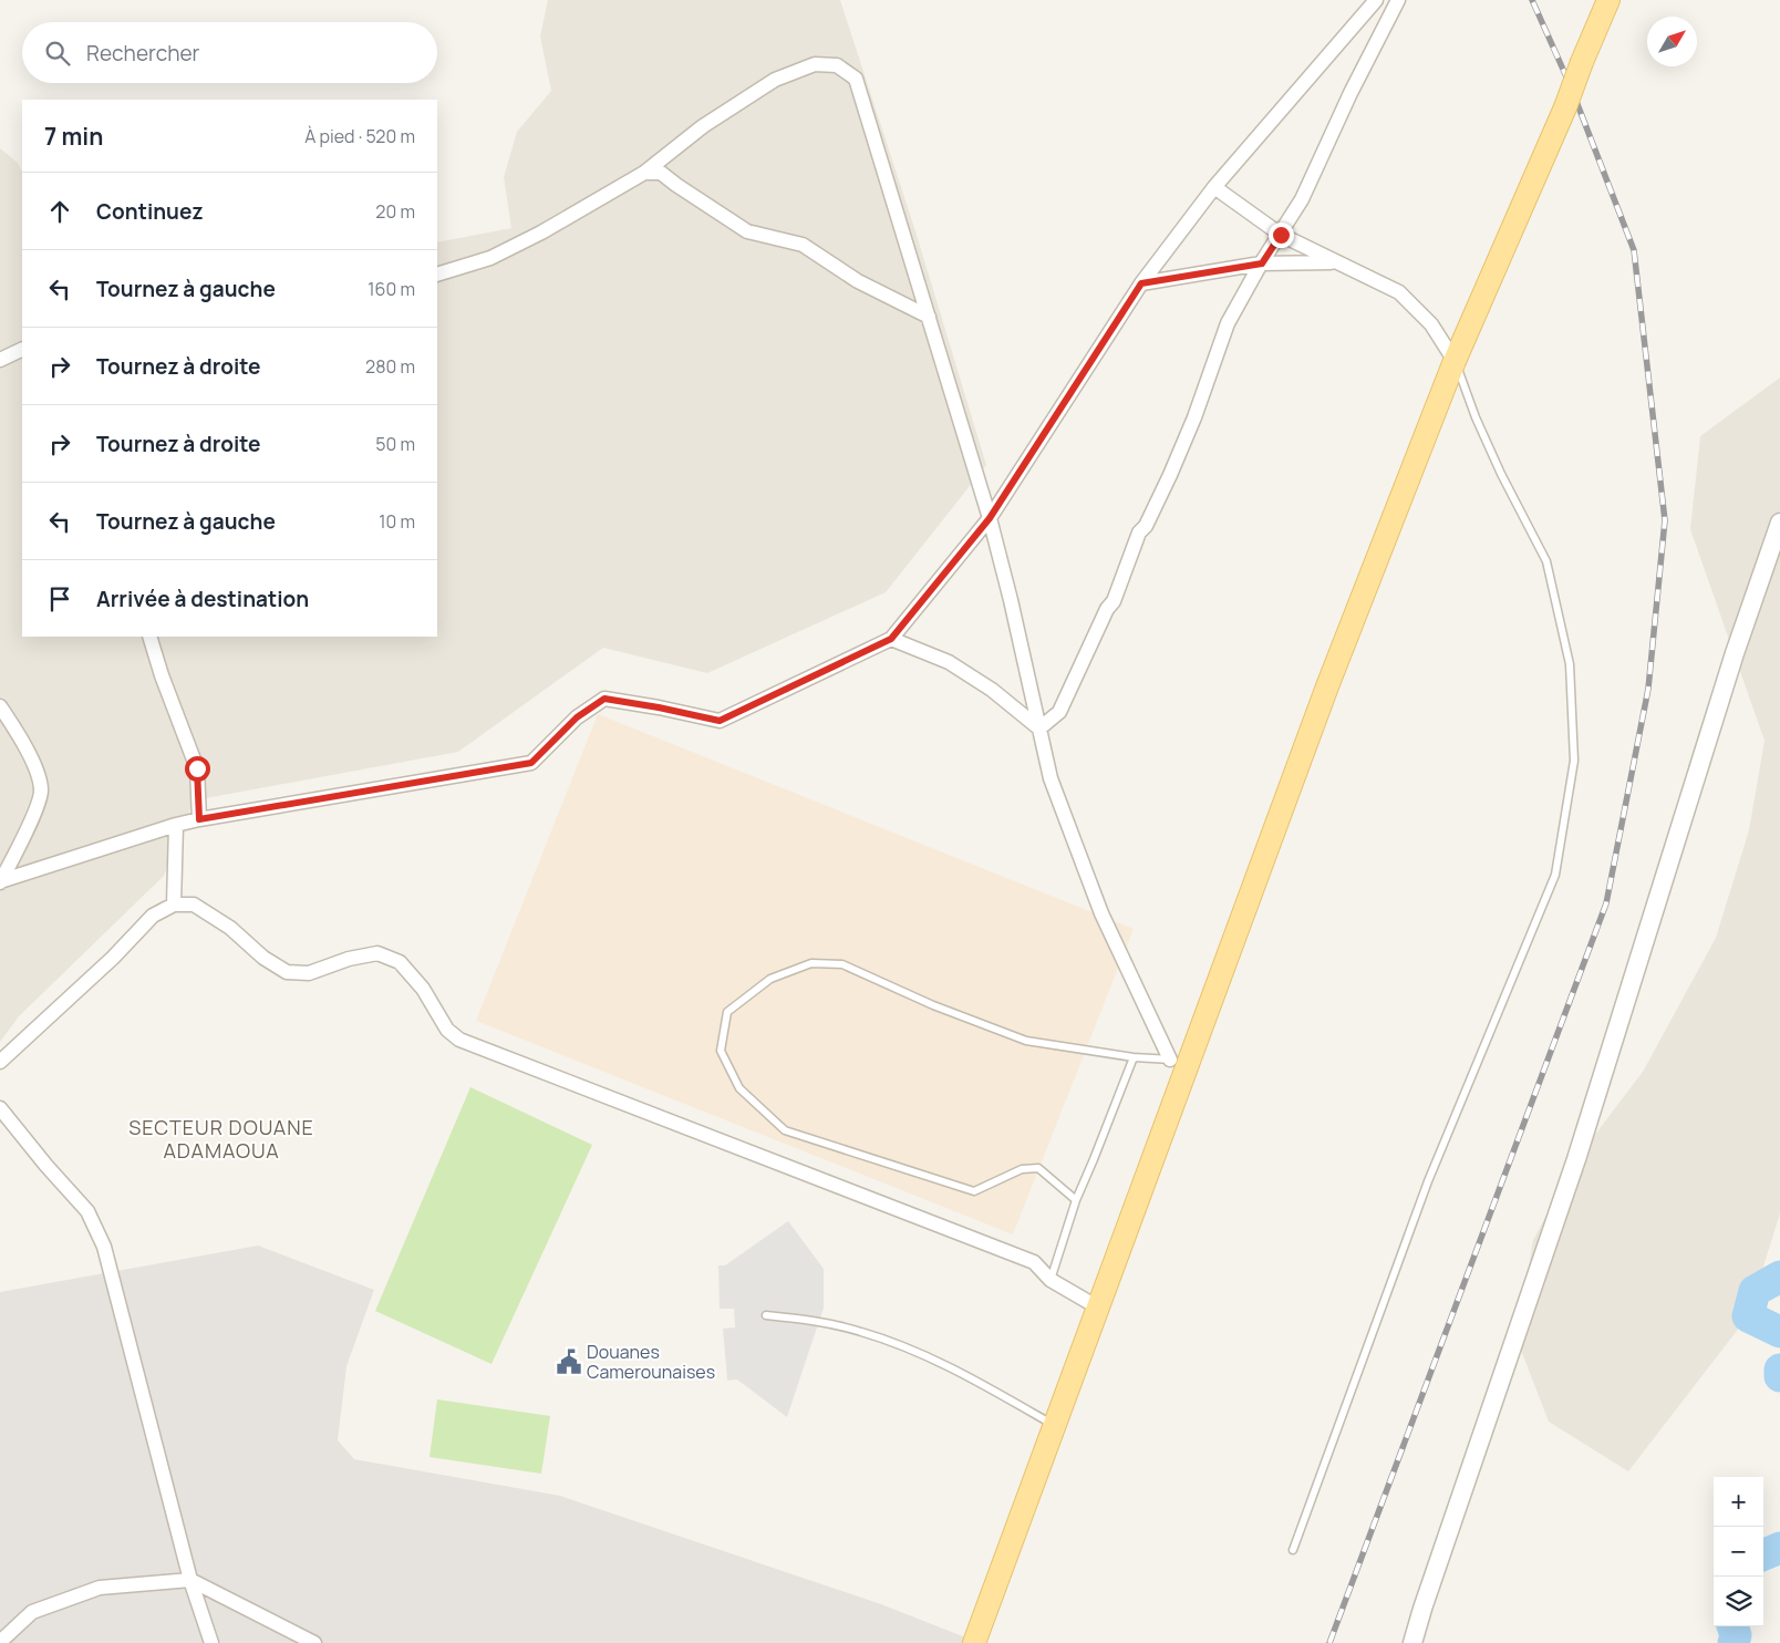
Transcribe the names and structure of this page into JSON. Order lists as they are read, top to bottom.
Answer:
{
  "districts": ["SECTEUR DOUANE ADAMAOUA"],
  "places": {
    "public building": ["Douanes Camerounaises"]
  },
  "north": "top right",
  "page": {
    "search": "Rechercher",
    "heading": ["7 min", "À pied · 520 m"],
    "list": [
      ["Continuez", "20 m"],
      ["Tournez à gauche", "160 m"],
      ["Tournez à droite", "280 m"],
      ["Tournez à droite", "50 m"],
      ["Tournez à gauche", "10 m"],
      "Arrivée à destination"
    ],
    "map_buttons": ["+", "−"]
  }
}
